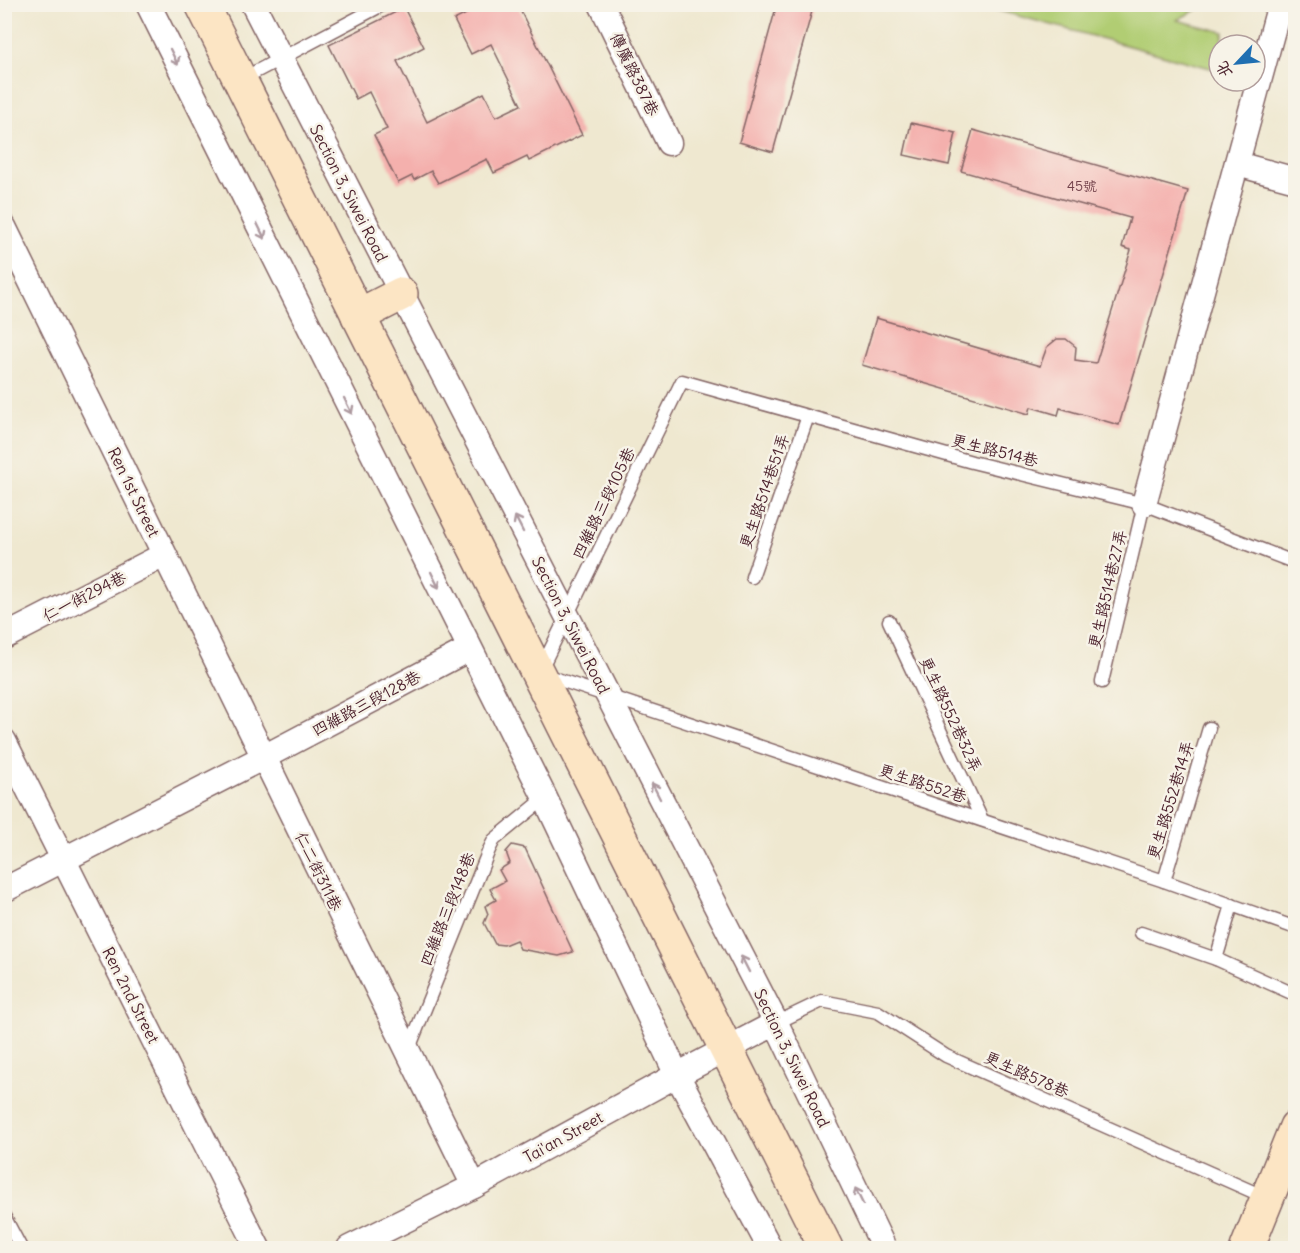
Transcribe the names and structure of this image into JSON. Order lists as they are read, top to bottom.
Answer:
{
  "streets": {
    "street": [
      "傳廣路387巷",
      "Section 3, Siwei Road",
      "Ren 1st Street",
      "仁一街294巷",
      "四維路三段128巷",
      "仁二街311巷",
      "Ren 2nd Street",
      "Tai'an Street"
    ],
    "lane": [
      "更生路514巷",
      "更生路514巷51弄",
      "四維路三段105巷",
      "更生路514巷27弄",
      "更生路552巷32弄",
      "更生路552巷",
      "更生路552巷14弄",
      "四維路三段148巷",
      "更生路578巷"
    ]
  },
  "crossings": [
    ["Section 3, Siwei Road", "四維路三段105巷"],
    ["Section 3, Siwei Road", "更生路552巷"],
    ["Section 3, Siwei Road", "更生路578巷"],
    ["Section 3, Siwei Road", "Tai'an Street"],
    ["更生路514巷", "更生路514巷51弄"],
    ["更生路514巷", "四維路三段105巷"],
    ["更生路514巷", "更生路514巷27弄"],
    ["Ren 1st Street", "仁一街294巷"],
    ["Ren 1st Street", "四維路三段128巷"],
    ["Ren 1st Street", "仁二街311巷"],
    ["四維路三段105巷", "更生路552巷"],
    ["四維路三段128巷", "仁二街311巷"],
    ["更生路552巷32弄", "更生路552巷"],
    ["更生路552巷", "更生路552巷14弄"],
    ["仁二街311巷", "四維路三段148巷"],
    ["仁二街311巷", "Tai'an Street"],
    ["更生路578巷", "Tai'an Street"]
  ],
  "house_numbers": ["45號"],
  "north": "bottom left"
}
